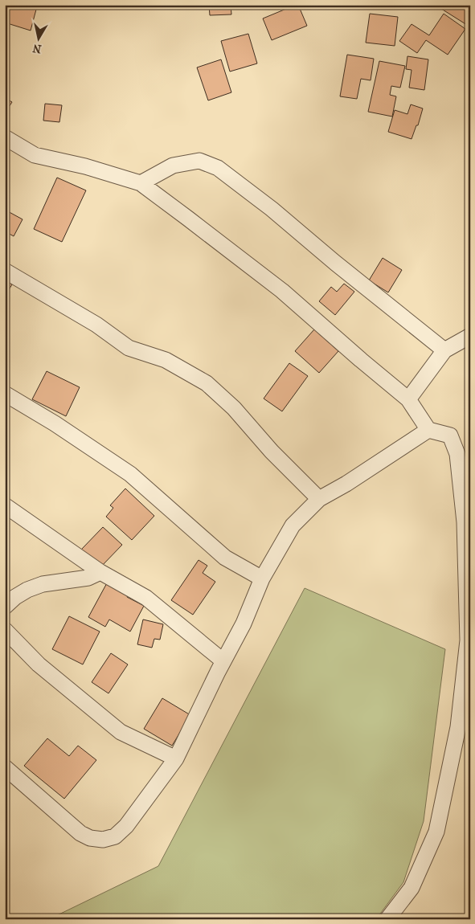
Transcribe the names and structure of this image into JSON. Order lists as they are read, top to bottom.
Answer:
{
  "north": "bottom"
}
